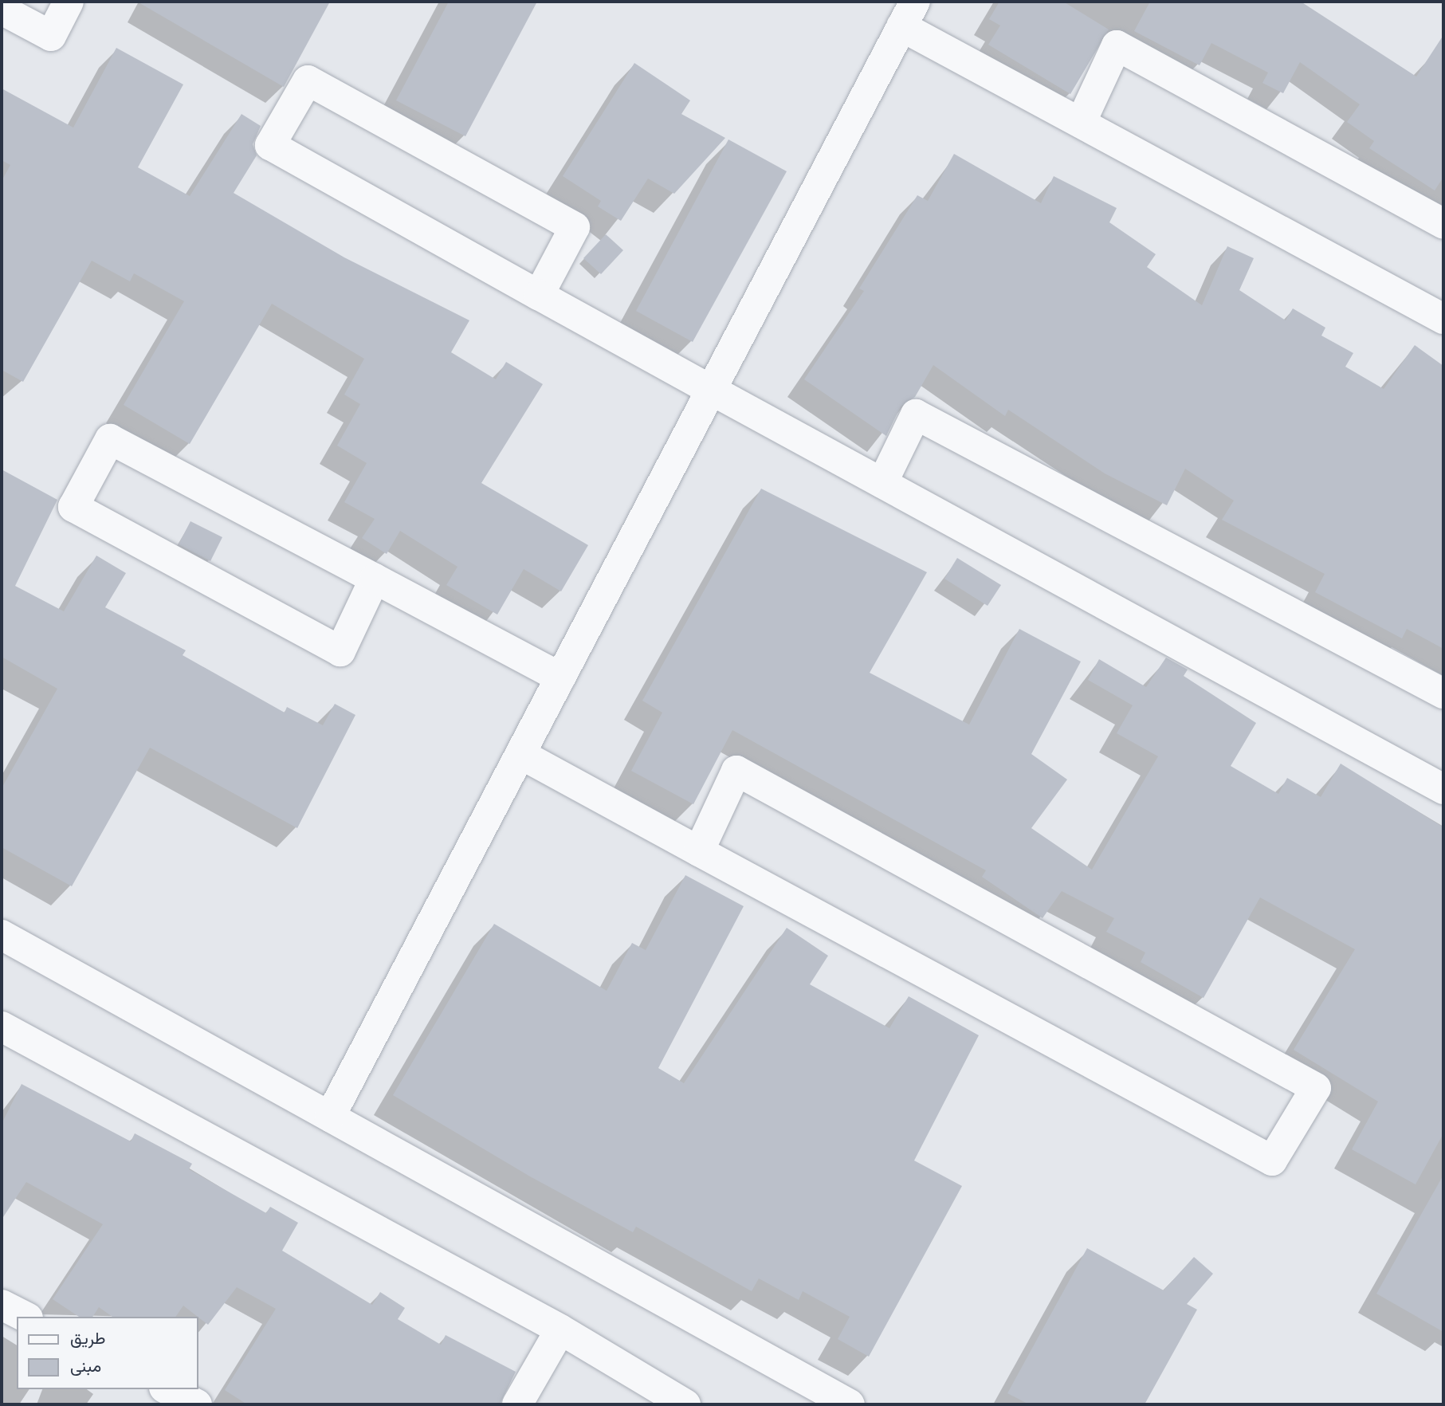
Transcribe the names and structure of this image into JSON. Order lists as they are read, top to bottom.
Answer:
{
  "legend": ["طريق", "مبنى"]
}
